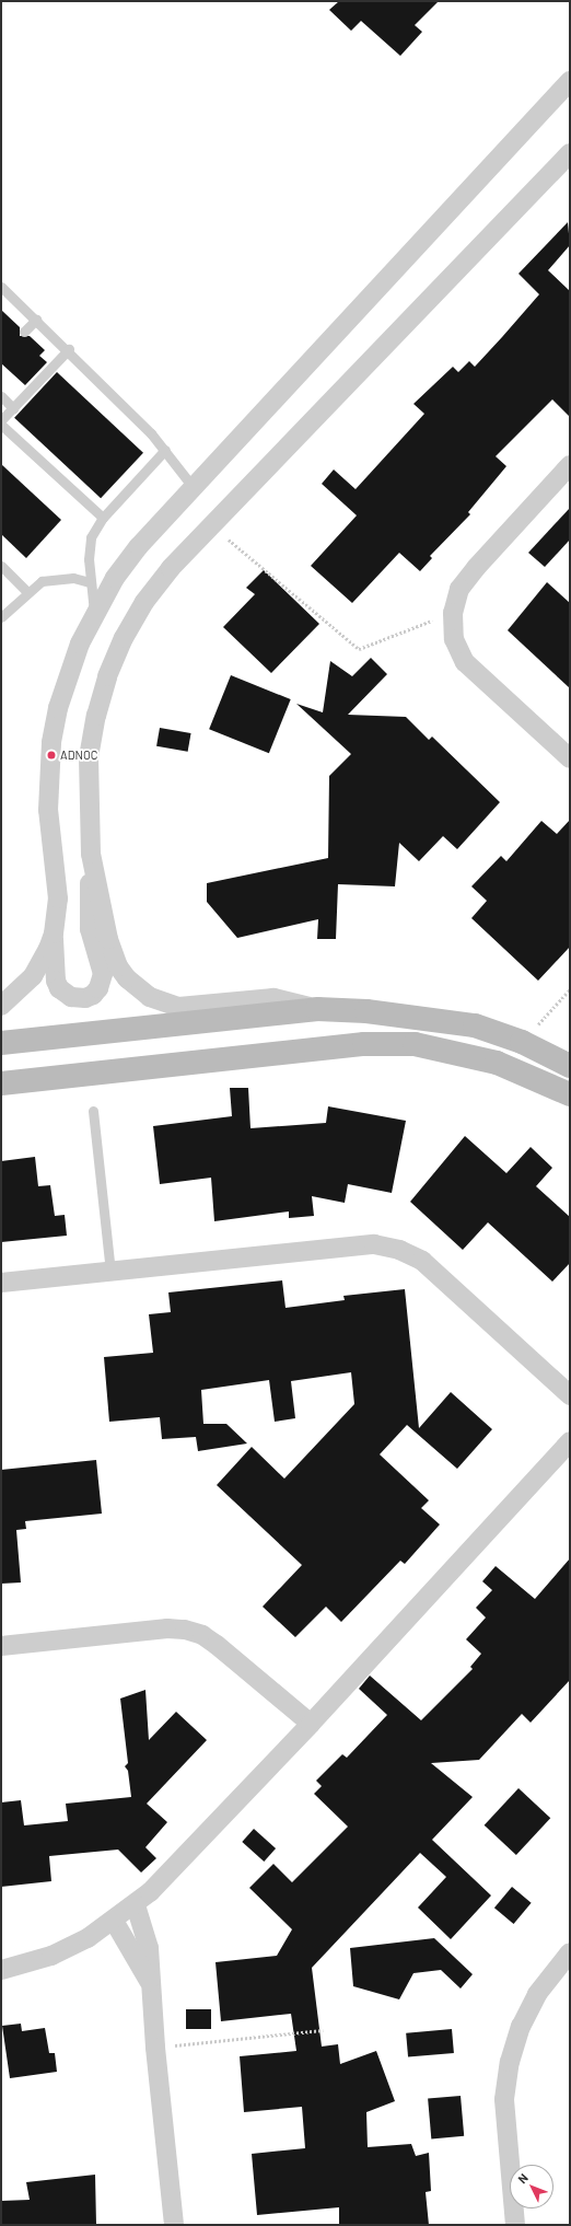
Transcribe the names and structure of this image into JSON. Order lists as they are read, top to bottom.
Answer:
{
  "places": ["ADNOC"],
  "north": "top left"
}
